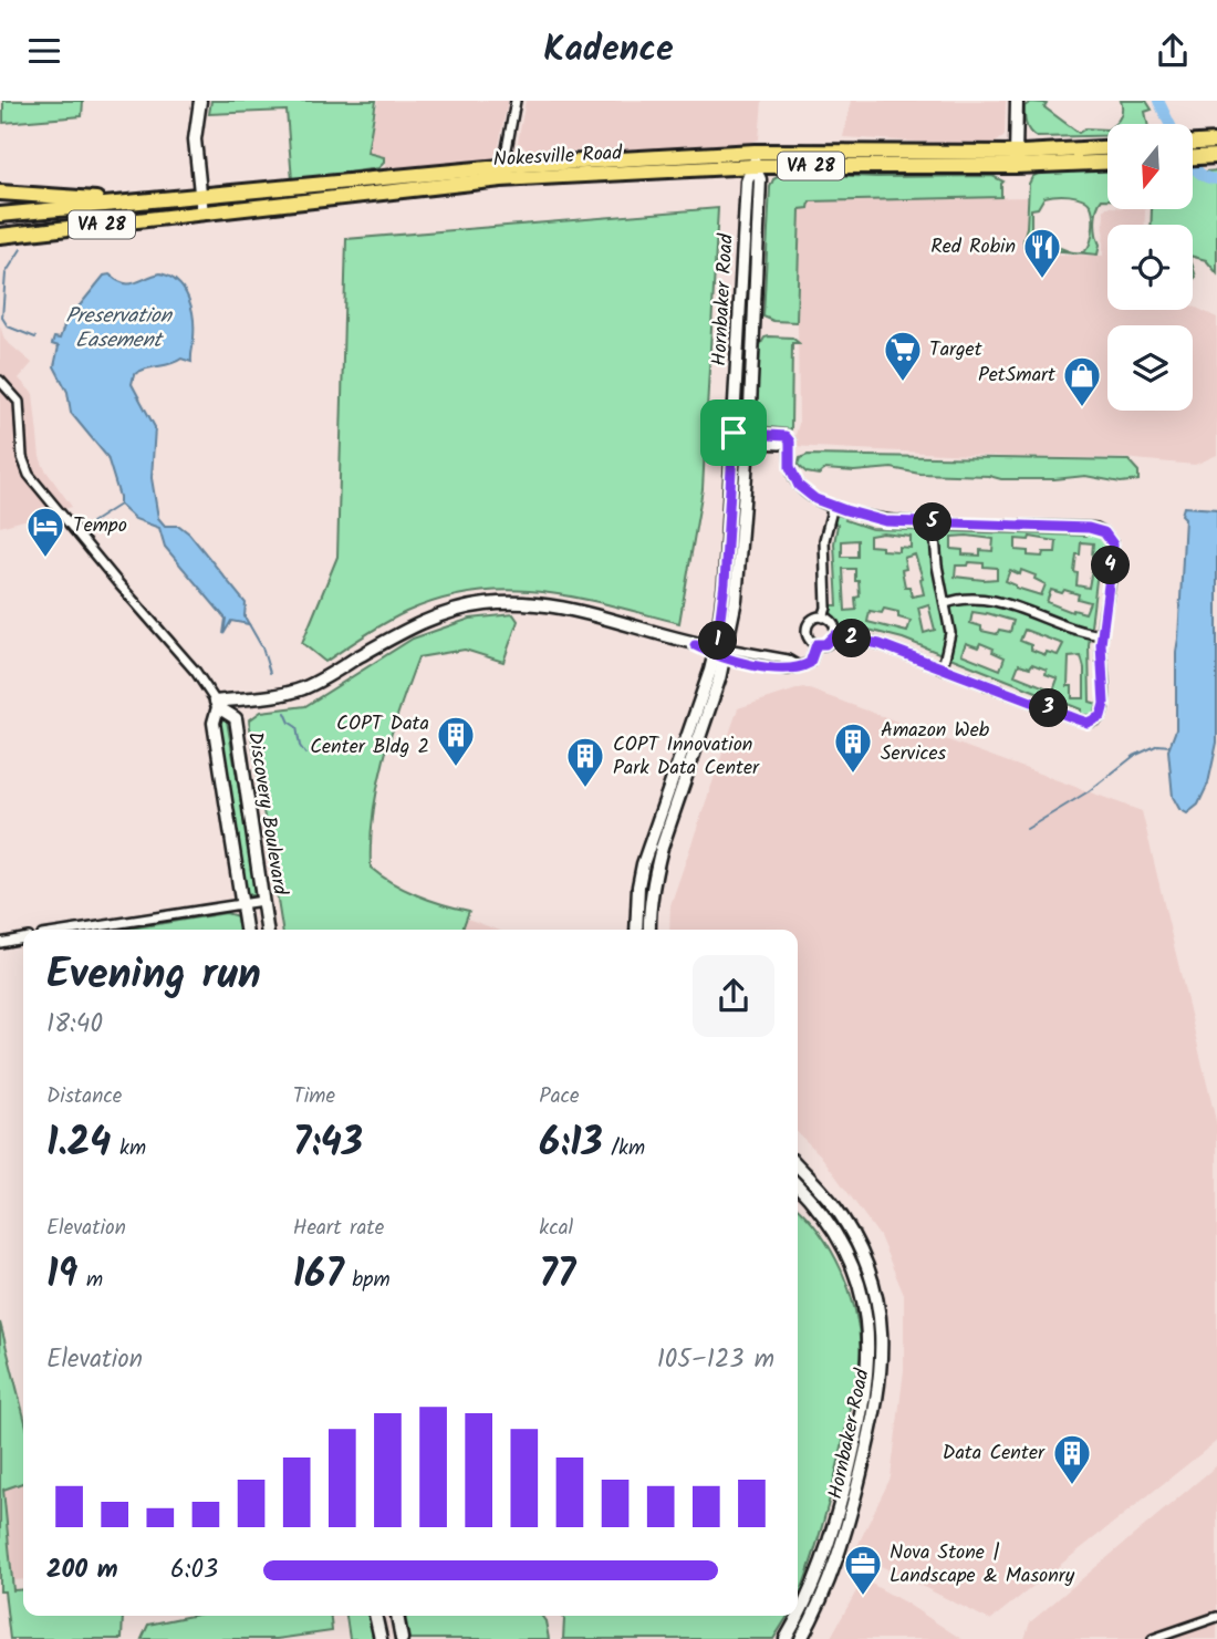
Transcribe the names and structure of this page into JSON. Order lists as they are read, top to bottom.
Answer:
{
  "streets": {
    "highway": ["Nokesville Road", "VA 28"],
    "main road": ["Hornbaker Road", "Discovery Boulevard"]
  },
  "crossings": [
    ["Nokesville Road", "Hornbaker Road"]
  ],
  "water": ["Preservation Easement"],
  "places": {
    "restaurant": ["Red Robin"],
    "supermarket": ["Target"],
    "shop": ["PetSmart"],
    "hotel": ["Tempo"],
    "building": [
      "COPT Data Center Bldg 2",
      "Amazon Web Services",
      "COPT Innovation Park Data Center",
      "Data Center"
    ],
    "office": ["Nova Stone | Landscape & Masonry"]
  },
  "north": "bottom",
  "page": {
    "header": "Kadence",
    "pins": [
      "5",
      "4",
      "2",
      "1",
      "3"
    ],
    "heading": ["Evening run", "18:40"],
    "stats": [
      ["Distance", "1.24 km"],
      ["Time", "7:43"],
      ["Pace", "6:13 /km"],
      ["Elevation", "19 m"],
      ["Heart rate", "167 bpm"],
      ["kcal", "77"]
    ],
    "chart": ["Elevation", "105–123 m"],
    "list": [
      {
        "name": "200 m",
        "note": "6:03"
      }
    ]
  }
}
